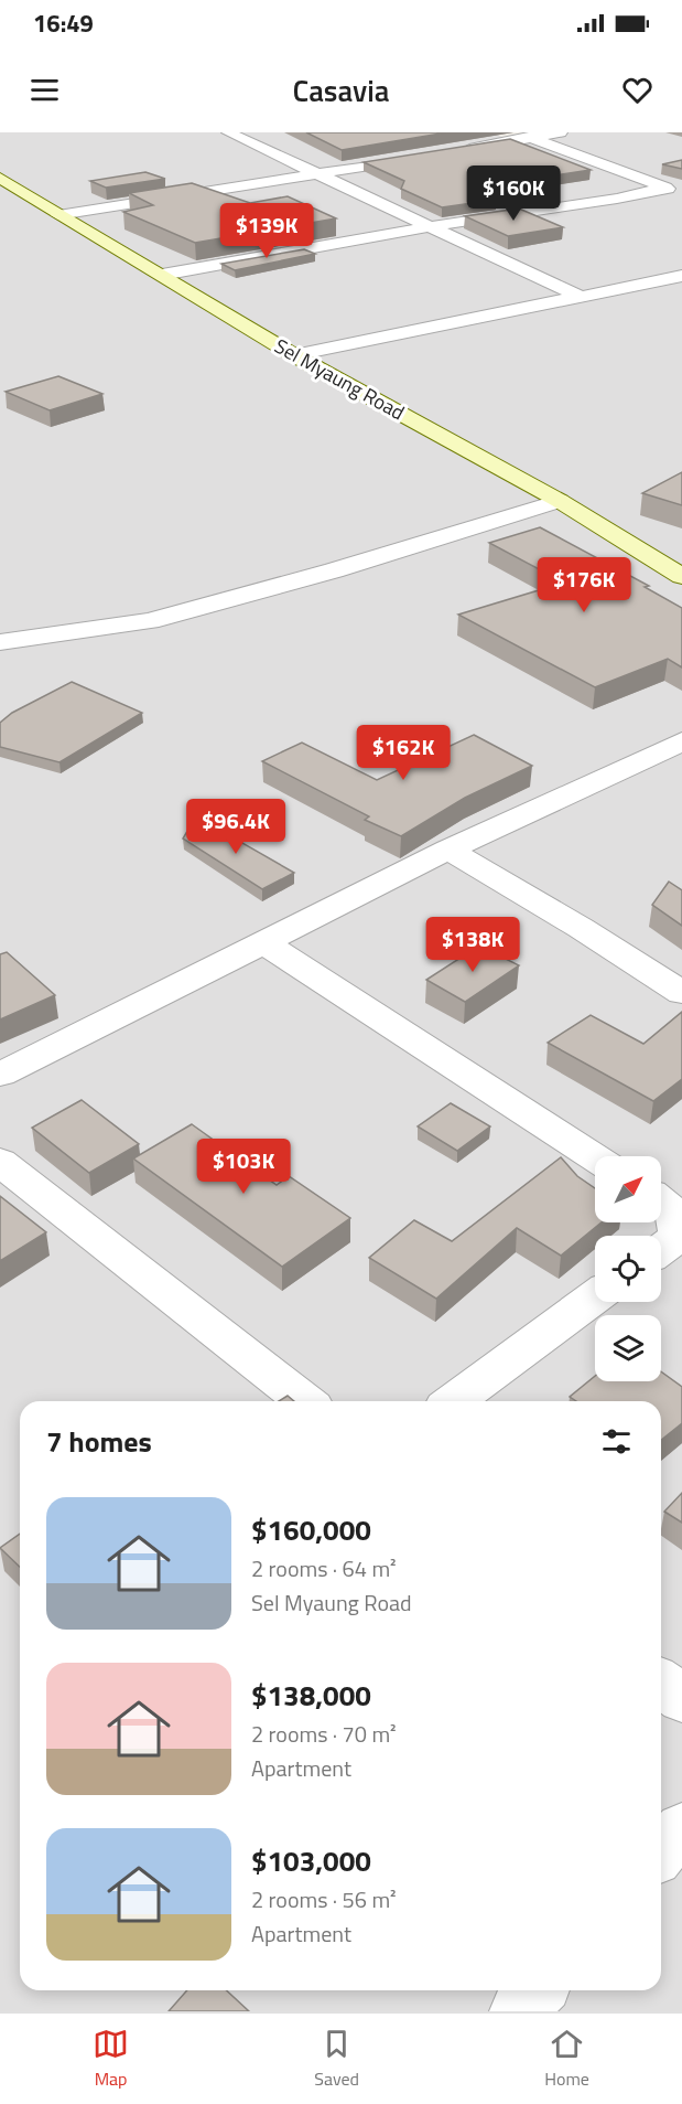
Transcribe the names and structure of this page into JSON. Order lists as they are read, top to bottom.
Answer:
{
  "streets": {
    "main road": ["Sel Myaung Road"]
  },
  "north": "top right",
  "page": {
    "status": "16:49",
    "header": "Casavia",
    "price": [
      "$160K",
      "$139K",
      "$176K",
      "$162K",
      "$96.4K",
      "$138K",
      "$103K"
    ],
    "heading": "7 homes",
    "list": [
      {
        "name": "$160,000",
        "note": "2 rooms · 64 m² · Sel Myaung Road"
      },
      {
        "name": "$138,000",
        "note": "2 rooms · 70 m² · Apartment"
      },
      {
        "name": "$103,000",
        "note": "2 rooms · 56 m² · Apartment"
      }
    ],
    "tabs": ["Map", "Saved", "Home"]
  }
}
